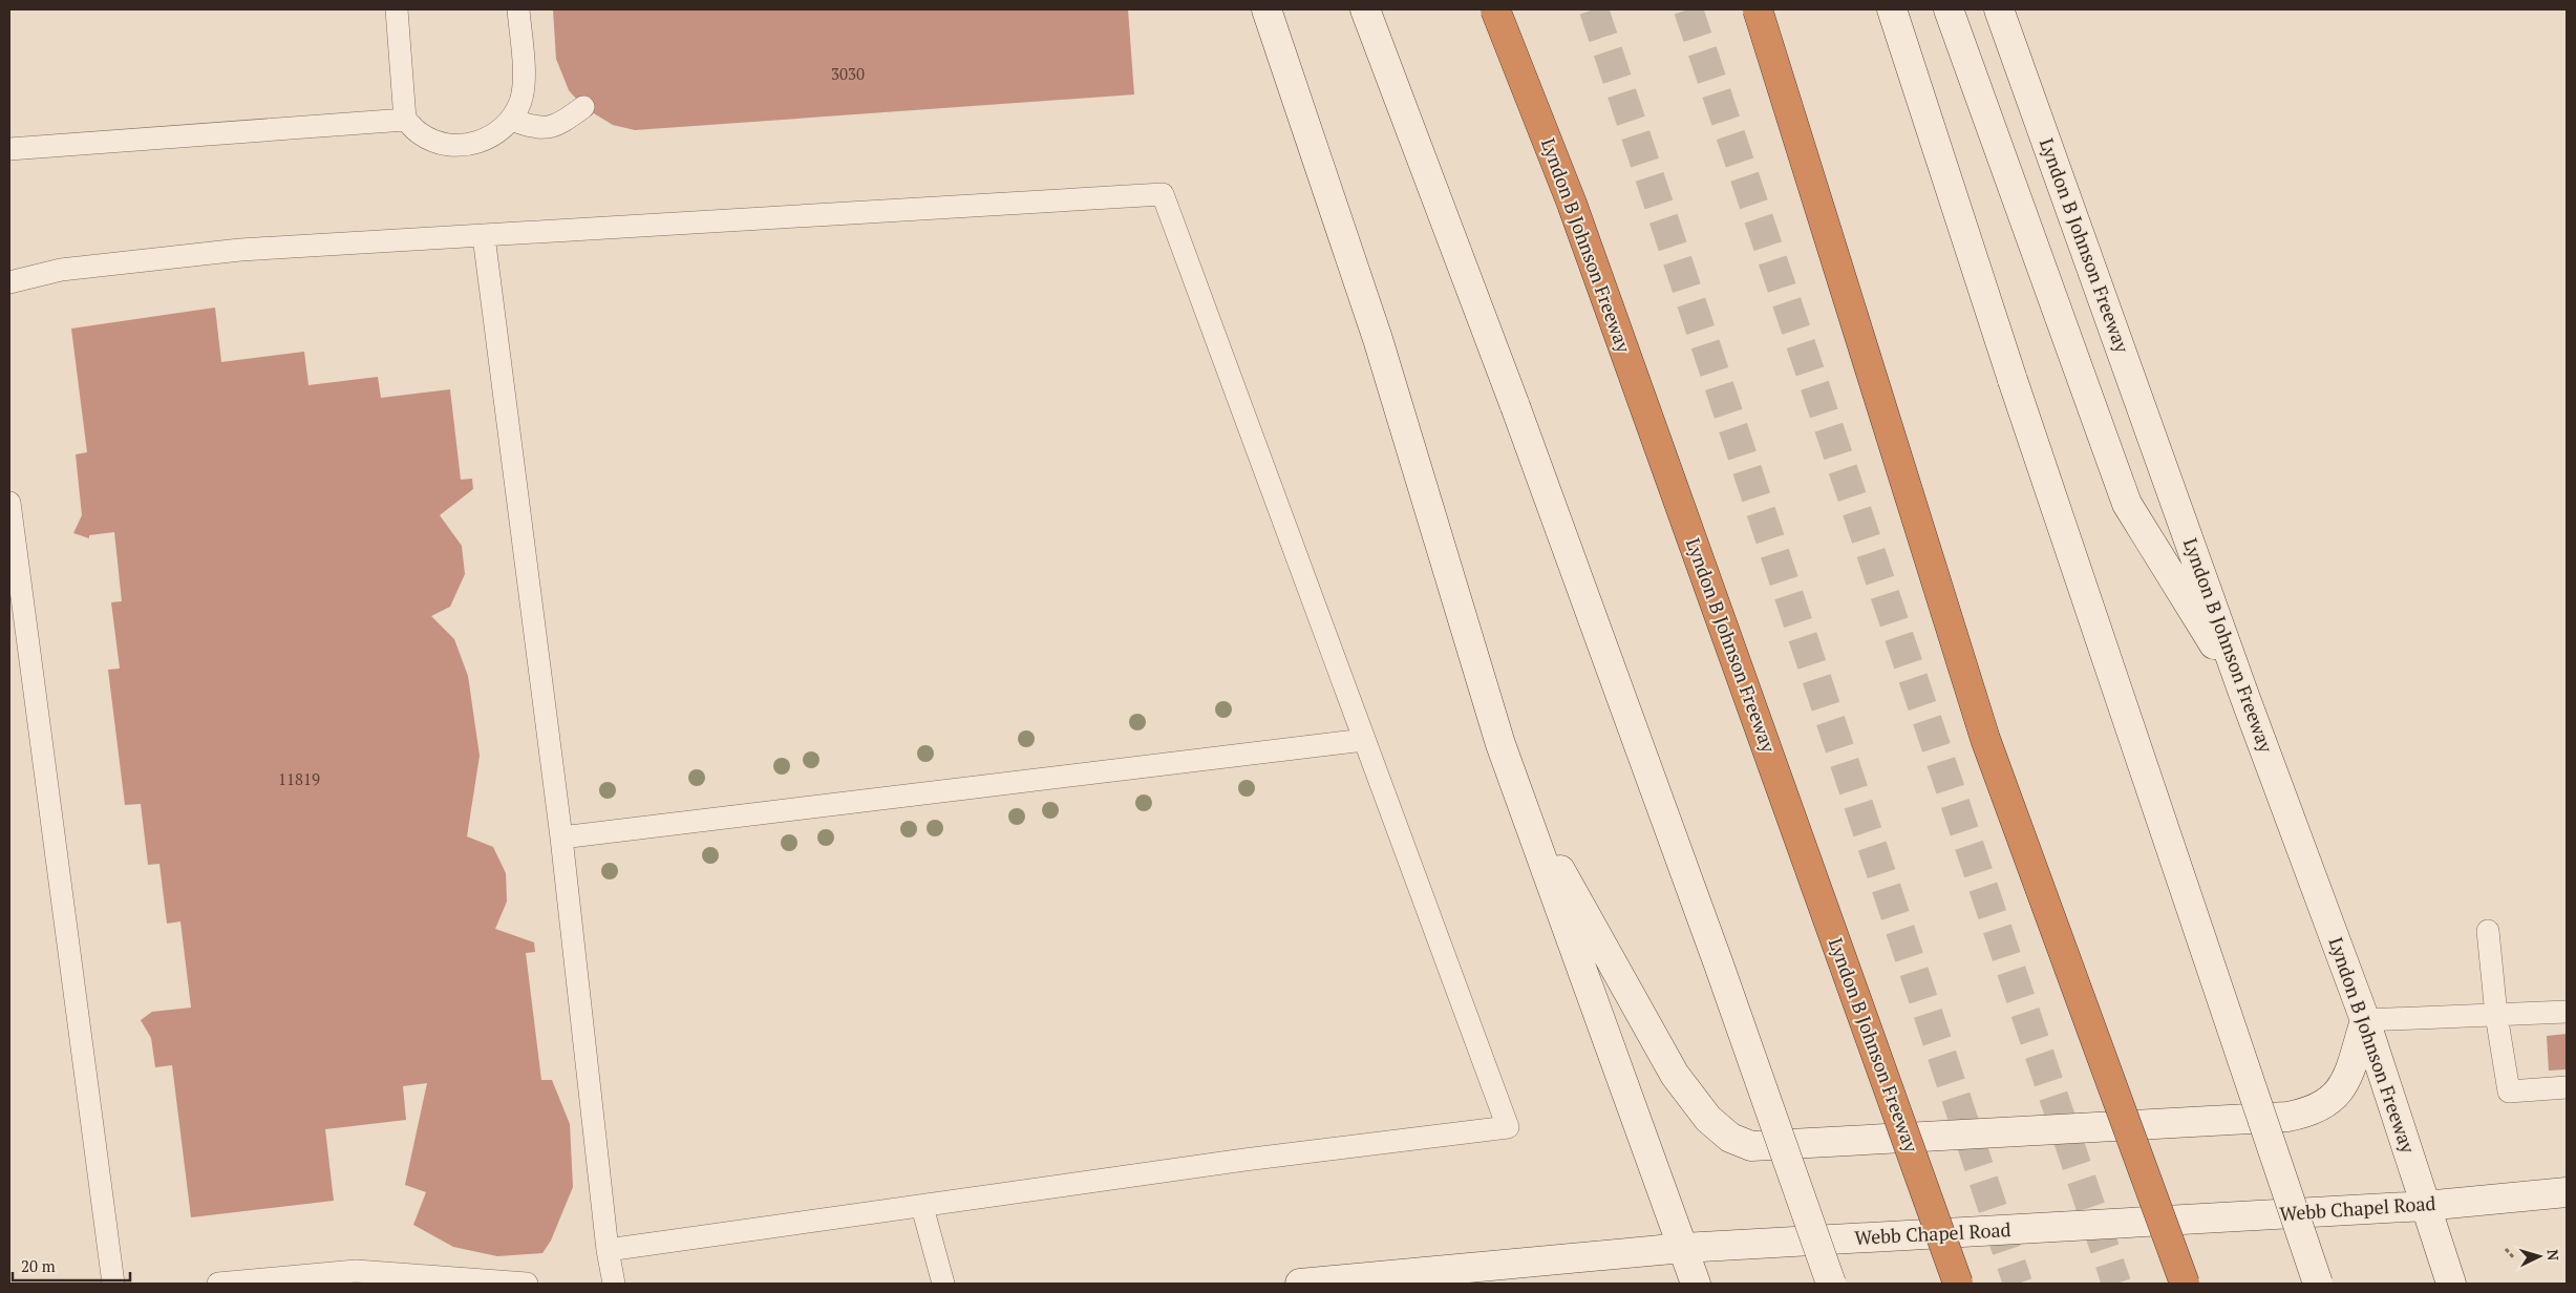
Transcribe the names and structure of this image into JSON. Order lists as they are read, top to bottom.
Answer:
{
  "streets": {
    "highway": ["Lyndon B Johnson Freeway"],
    "main road": ["Webb Chapel Road"]
  },
  "crossings": [
    ["Lyndon B Johnson Freeway", "Webb Chapel Road"]
  ],
  "house_numbers": ["3030", "11819"],
  "scale_bar": "20 m",
  "north": "right"
}
